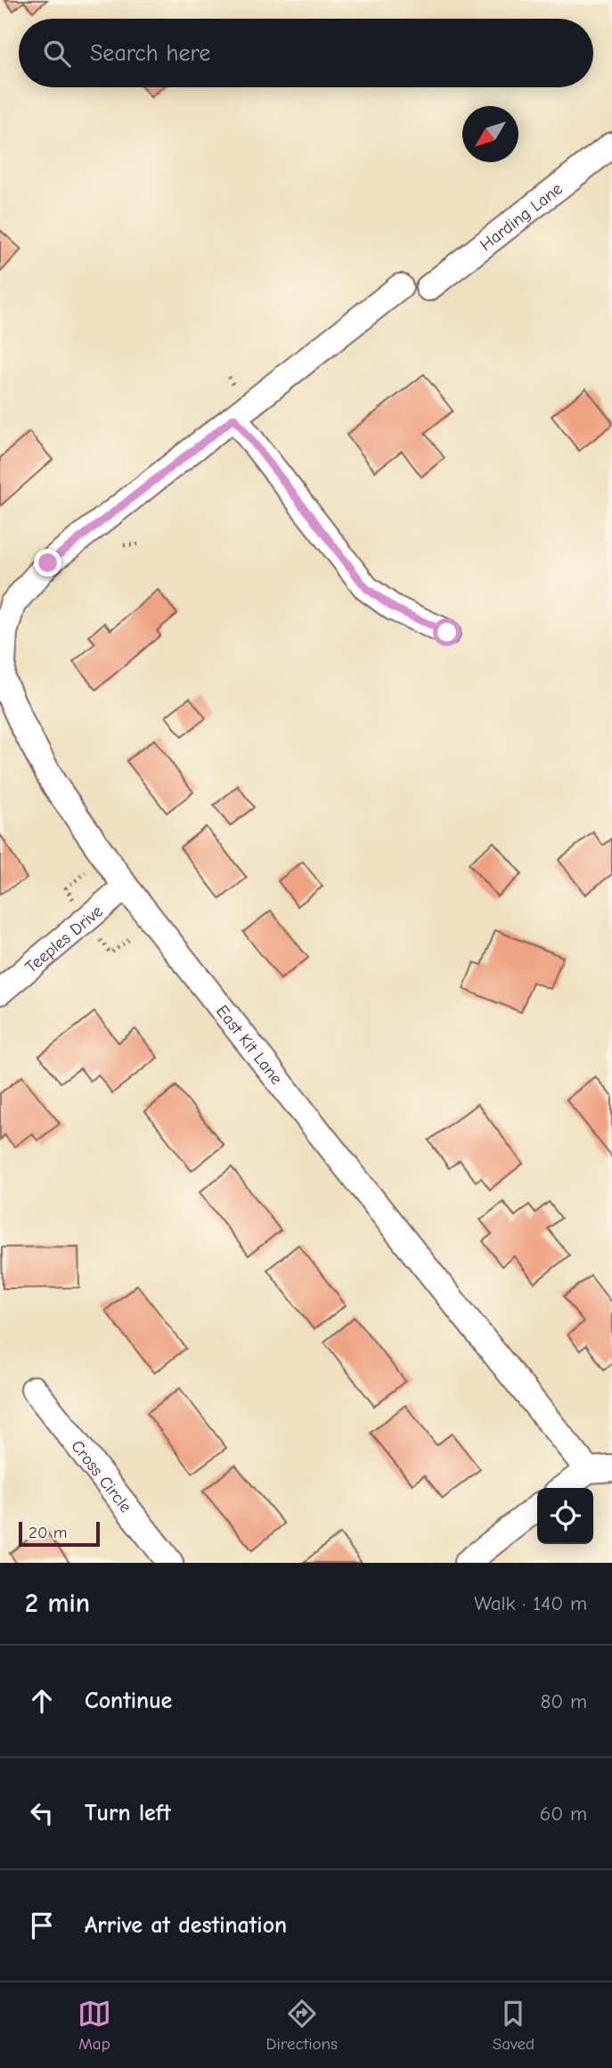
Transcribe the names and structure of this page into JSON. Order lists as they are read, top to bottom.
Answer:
{
  "streets": {
    "street": [
      "Harding Lane",
      "Teeples Drive",
      "East Kit Lane",
      "Cross Circle"
    ]
  },
  "crossings": [
    ["Teeples Drive", "East Kit Lane"]
  ],
  "scale_bar": "20 m",
  "north": "bottom left",
  "page": {
    "search": "Search here",
    "scale": "20 m",
    "heading": ["2 min", "Walk · 140 m"],
    "list": [
      ["Continue", "80 m"],
      ["Turn left", "60 m"],
      "Arrive at destination"
    ],
    "nav": ["Map", "Directions", "Saved"]
  }
}
